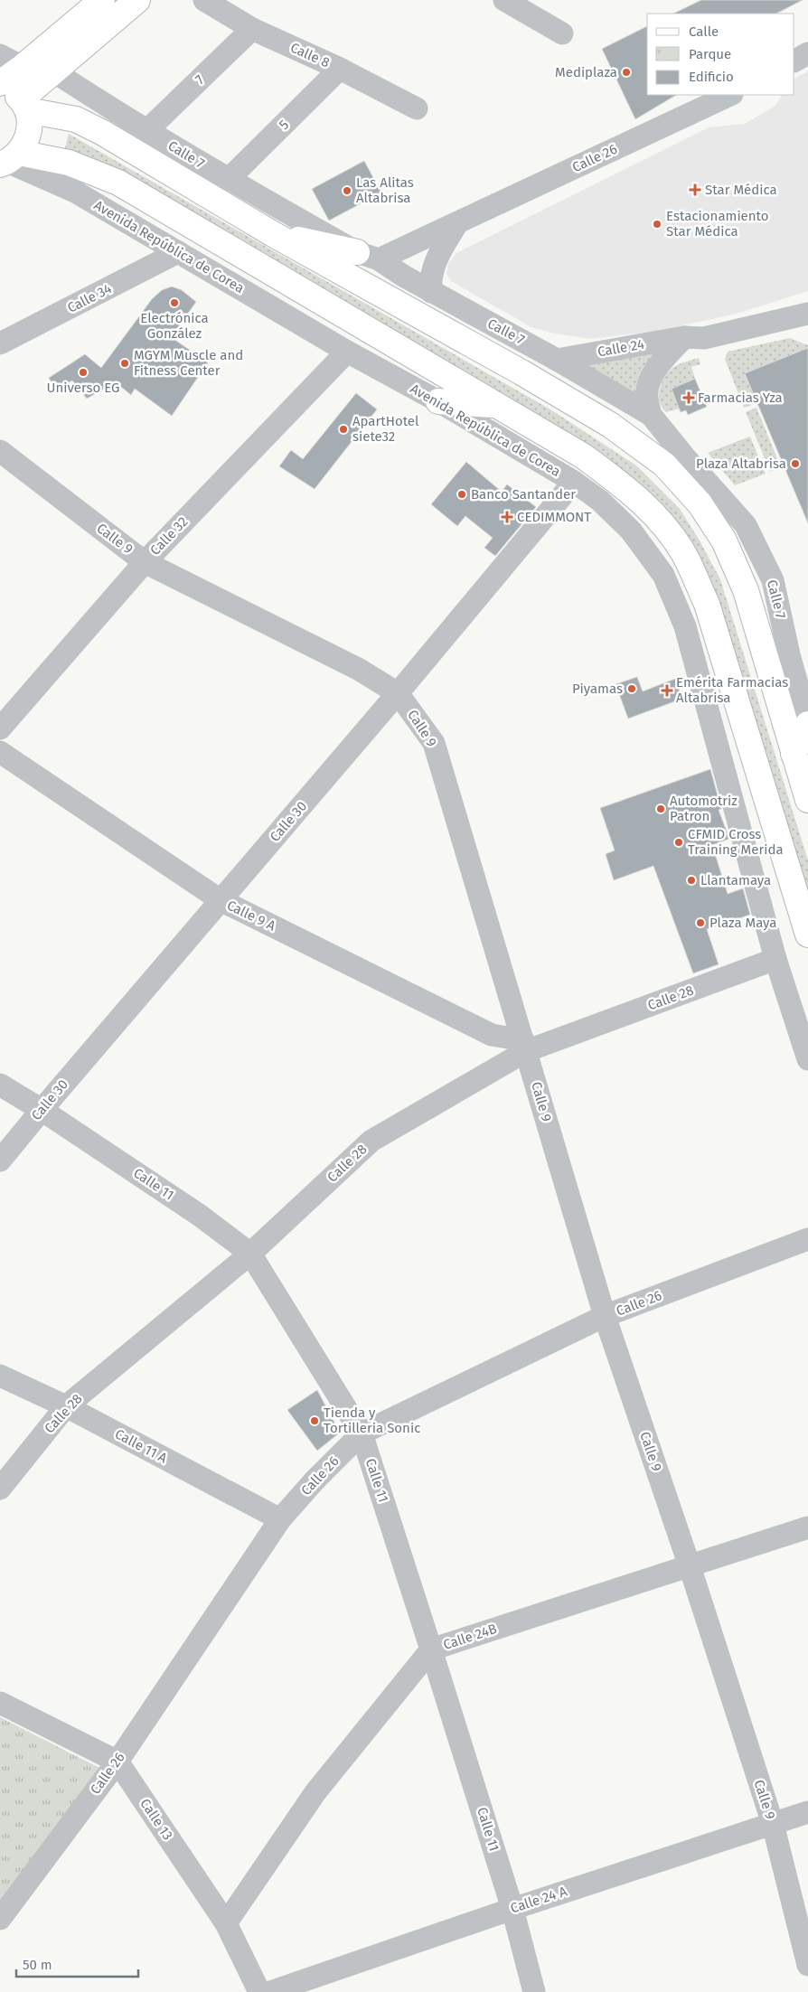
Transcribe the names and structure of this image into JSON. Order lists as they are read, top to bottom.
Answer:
{
  "streets": {
    "main road": ["Avenida República de Corea"],
    "street": [
      "Calle 8",
      "7",
      "5",
      "Calle 7",
      "Calle 26",
      "Calle 34",
      "Calle 24",
      "Calle 32",
      "Calle 9",
      "Calle 30",
      "Calle 9 A",
      "Calle 28",
      "Calle 11",
      "Calle 11 A",
      "Calle 24B",
      "Calle 13",
      "Calle 24 A"
    ]
  },
  "crossings": [
    ["Calle 8", "7"],
    ["Calle 8", "5"],
    ["7", "Calle 7"],
    ["5", "Calle 7"],
    ["Calle 7", "Calle 26"],
    ["Calle 7", "Calle 24"],
    ["Calle 26", "Calle 9"],
    ["Calle 26", "Calle 11"],
    ["Calle 26", "Calle 11 A"],
    ["Calle 26", "Calle 13"],
    ["Avenida República de Corea", "Calle 34"],
    ["Avenida República de Corea", "Calle 32"],
    ["Avenida República de Corea", "Calle 30"],
    ["Avenida República de Corea", "Calle 28"],
    ["Calle 32", "Calle 9"],
    ["Calle 9", "Calle 30"],
    ["Calle 9", "Calle 9 A"],
    ["Calle 9", "Calle 28"],
    ["Calle 9", "Calle 24B"],
    ["Calle 9", "Calle 24 A"],
    ["Calle 30", "Calle 9 A"],
    ["Calle 30", "Calle 11"],
    ["Calle 9 A", "Calle 28"],
    ["Calle 28", "Calle 11"],
    ["Calle 28", "Calle 11 A"],
    ["Calle 11", "Calle 24B"],
    ["Calle 11", "Calle 24 A"],
    ["Calle 24B", "Calle 13"]
  ],
  "places": {
    "other": [
      "Mediplaza",
      "Las Alitas Altabrisa",
      "Estacionamiento Star Médica",
      "Electrónica González",
      "MGYM Muscle and Fitness Center",
      "Universo EG",
      "ApartHotel siete32",
      "Plaza Altabrisa",
      "Banco Santander",
      "Piyamas",
      "Automotriz Patron",
      "CFMID Cross Training Merida",
      "Llantamaya",
      "Plaza Maya",
      "Tienda y Tortilleria Sonic"
    ],
    "health": [
      "Star Médica",
      "Farmacias Yza",
      "CEDIMMONT",
      "Emérita Farmacias Altabrisa"
    ]
  },
  "legend": ["Calle", "Parque", "Edificio"],
  "scale_bar": "50 m"
}
